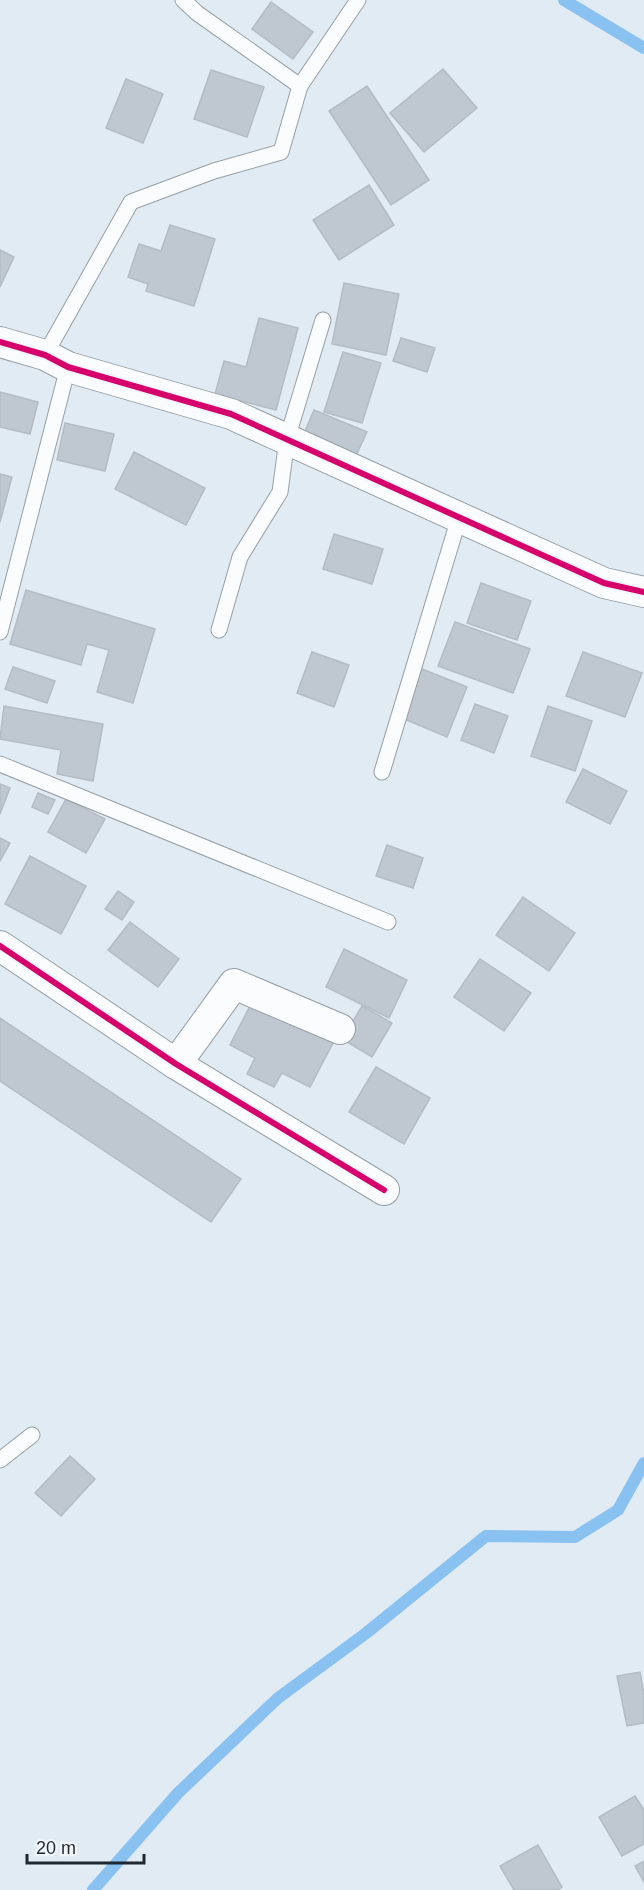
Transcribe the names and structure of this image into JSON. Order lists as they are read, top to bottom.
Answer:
{
  "scale_bar": "20 m"
}
